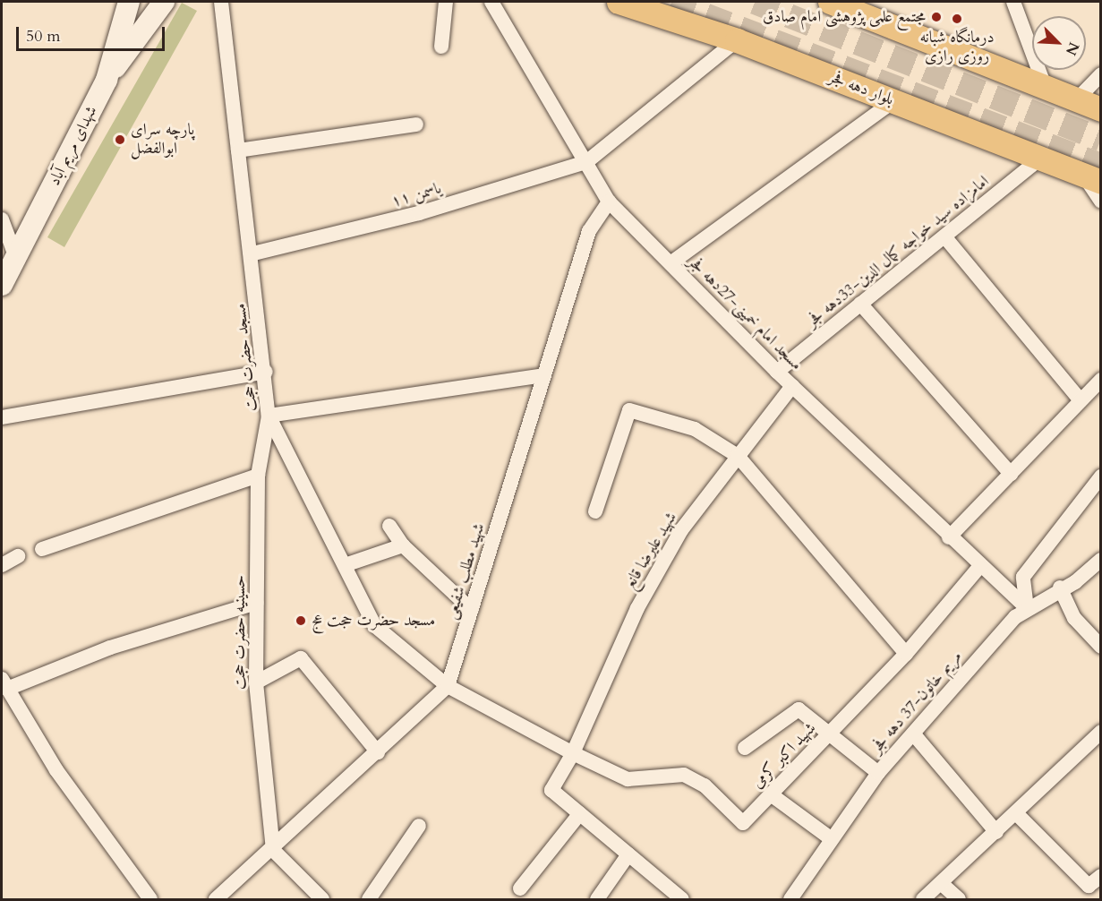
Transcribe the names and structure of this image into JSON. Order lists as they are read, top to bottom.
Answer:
{
  "streets": {
    "main road": ["بلوار دهه فجر", "شهدای مریم آباد"],
    "street": [
      "یاسمن ۱۱",
      "امامزاده سید خواجه کمال الدین-33دهه فجر",
      "مسجد امام خمینی-27دهه فجر",
      "مسجد حضرت حجت",
      "شهید علیرضا قانع",
      "شهید مطلب شفیعی",
      "حسینیه حضرت حجت",
      "مریم خاتون-37 دهه فجر",
      "شهید اکبر کرمی"
    ]
  },
  "crossings": [
    ["بلوار دهه فجر", "امامزاده سید خواجه کمال الدین-33دهه فجر"],
    ["یاسمن ۱۱", "مسجد امام خمینی-27دهه فجر"],
    ["یاسمن ۱۱", "مسجد حضرت حجت"],
    ["امامزاده سید خواجه کمال الدین-33دهه فجر", "مسجد امام خمینی-27دهه فجر"],
    ["مسجد امام خمینی-27دهه فجر", "شهید علیرضا قانع"],
    ["مسجد امام خمینی-27دهه فجر", "شهید مطلب شفیعی"],
    ["مسجد امام خمینی-27دهه فجر", "مریم خاتون-37 دهه فجر"],
    ["مسجد امام خمینی-27دهه فجر", "شهید اکبر کرمی"],
    ["مسجد حضرت حجت", "شهید علیرضا قانع"],
    ["مسجد حضرت حجت", "شهید مطلب شفیعی"],
    ["مسجد حضرت حجت", "حسینیه حضرت حجت"],
    ["مسجد حضرت حجت", "شهید اکبر کرمی"],
    ["شهید علیرضا قانع", "شهید اکبر کرمی"],
    ["شهید مطلب شفیعی", "حسینیه حضرت حجت"]
  ],
  "places": [
    "مجتمع علمی پژوهشی امام صادق",
    "درمانگاه شبانه روزی رازی",
    "پارچه سرای ابوالفضل",
    "مسجد حضرت حجت عج"
  ],
  "scale_bar": "50 m",
  "north": "bottom right"
}
